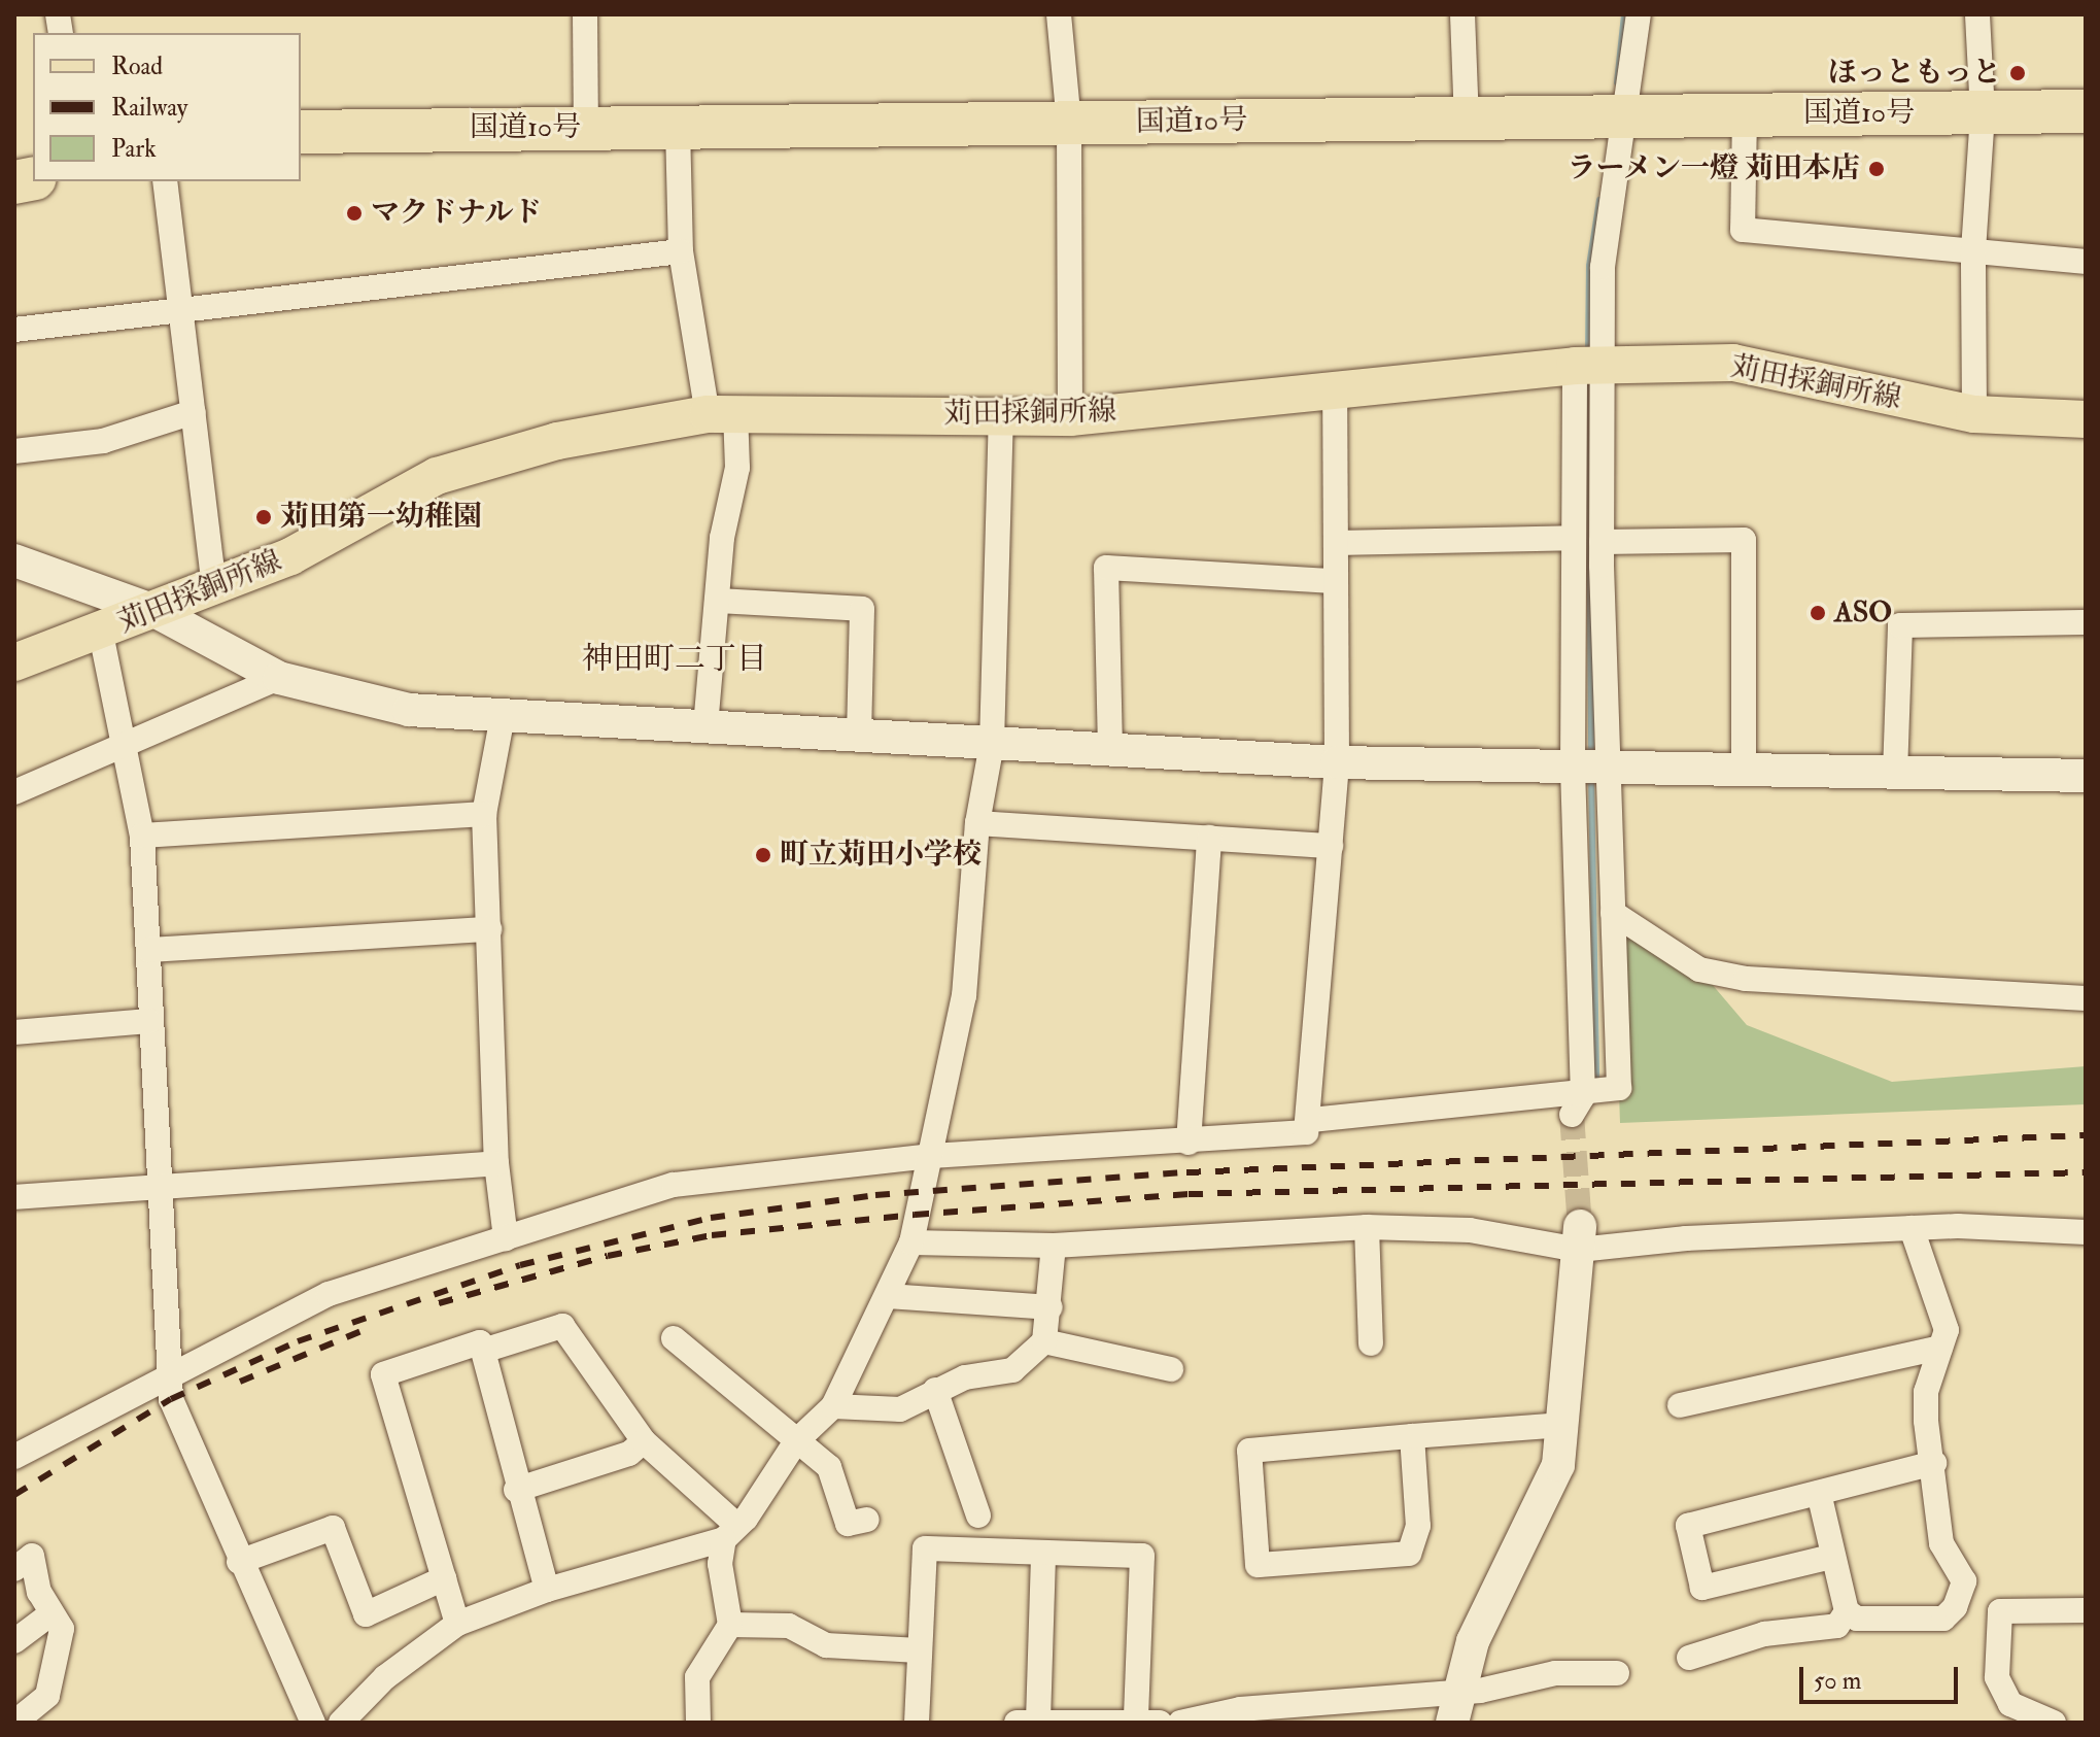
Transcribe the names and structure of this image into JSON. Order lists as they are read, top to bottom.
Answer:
{
  "streets": {
    "highway": ["国道10号"],
    "main road": ["苅田採銅所線"]
  },
  "districts": ["神田町二丁目"],
  "places": [
    "ほっともっと",
    "ラーメン一燈 苅田本店",
    "マクドナルド",
    "苅田第一幼稚園",
    "ASO",
    "町立苅田小学校"
  ],
  "legend": ["Road", "Railway", "Park"],
  "scale_bar": "50 m"
}
